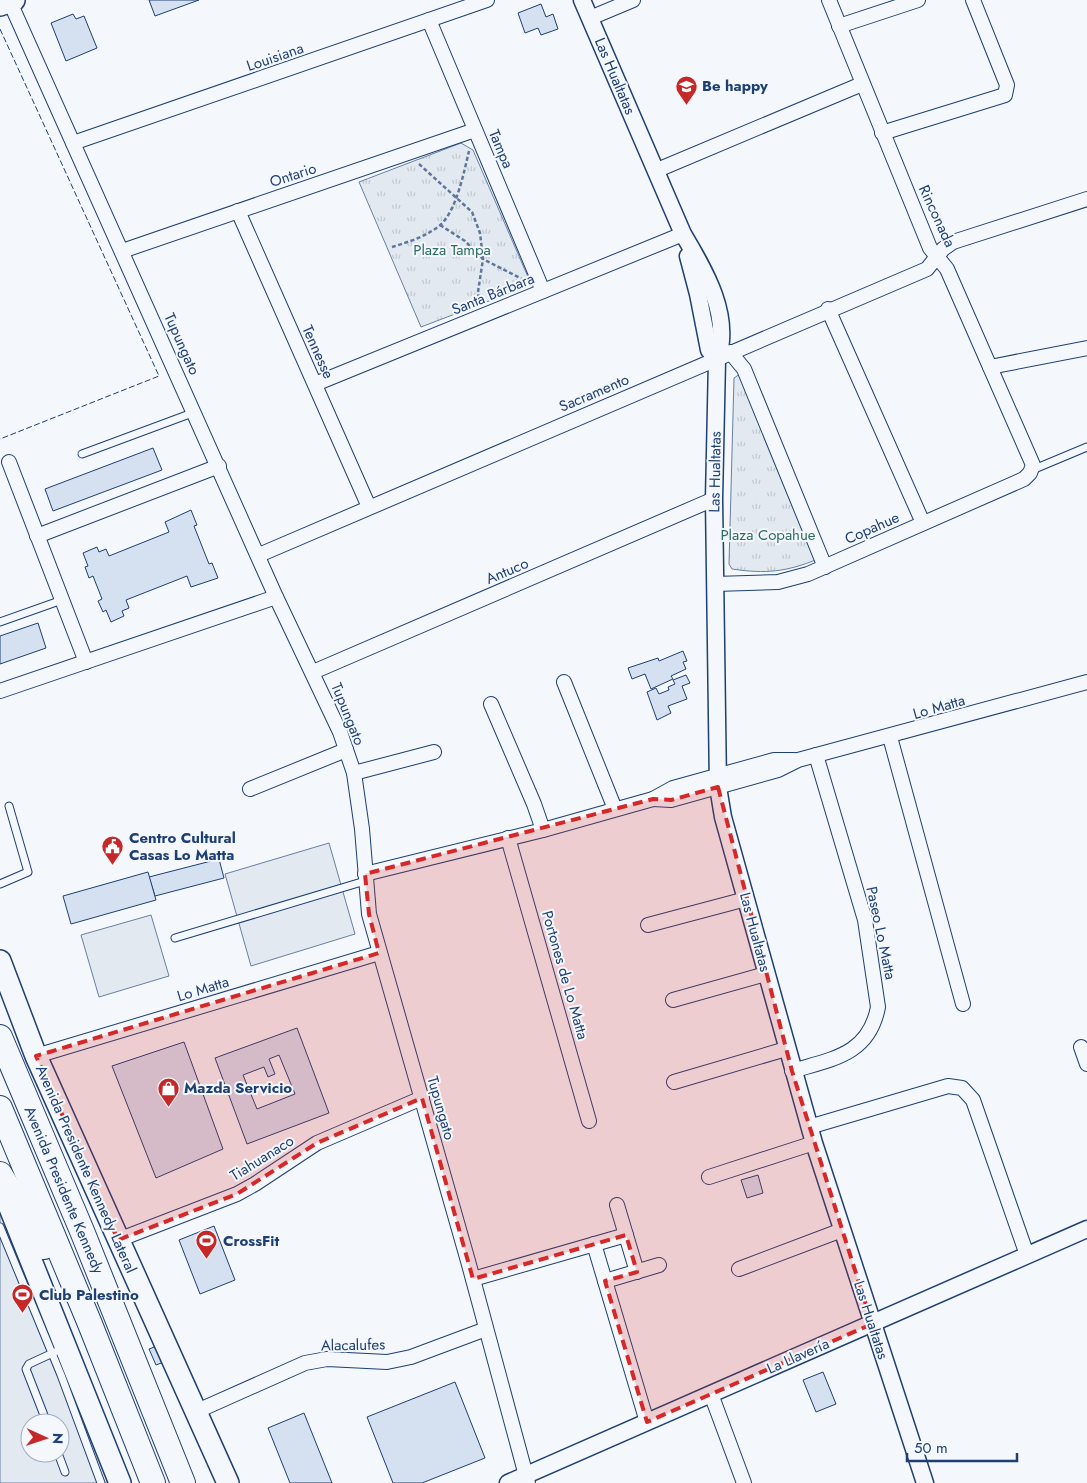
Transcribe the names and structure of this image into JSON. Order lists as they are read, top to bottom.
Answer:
{
  "streets": {
    "highway": ["Avenida Presidente Kennedy"],
    "main road": ["Avenida Presidente Kennedy Lateral"],
    "street": [
      "Louisiana",
      "Las Hualtatas",
      "Tampa",
      "Ontario",
      "Rinconada",
      "Santa Bárbara",
      "Tupungato",
      "Tennesse",
      "Sacramento",
      "Copahue",
      "Antuco",
      "Lo Matta",
      "Paseo Lo Matta",
      "Portones de Lo Matta",
      "Tiahuanaco",
      "Alacalufes",
      "La Llavería"
    ]
  },
  "crossings": [
    ["Louisiana", "Tampa"],
    ["Louisiana", "Tupungato"],
    ["Las Hualtatas", "Santa Bárbara"],
    ["Las Hualtatas", "Sacramento"],
    ["Las Hualtatas", "Copahue"],
    ["Las Hualtatas", "Antuco"],
    ["Las Hualtatas", "Lo Matta"],
    ["Las Hualtatas", "Paseo Lo Matta"],
    ["Las Hualtatas", "La Llavería"],
    ["Tampa", "Ontario"],
    ["Tampa", "Santa Bárbara"],
    ["Ontario", "Tupungato"],
    ["Ontario", "Tennesse"],
    ["Rinconada", "Sacramento"],
    ["Rinconada", "Copahue"],
    ["Santa Bárbara", "Tennesse"],
    ["Tupungato", "Sacramento"],
    ["Tupungato", "Antuco"],
    ["Tupungato", "Lo Matta"],
    ["Tupungato", "Tiahuanaco"],
    ["Tupungato", "Alacalufes"],
    ["Tupungato", "La Llavería"],
    ["Tennesse", "Sacramento"],
    ["Lo Matta", "Paseo Lo Matta"],
    ["Lo Matta", "Portones de Lo Matta"],
    ["Lo Matta", "Avenida Presidente Kennedy Lateral"],
    ["Tiahuanaco", "Avenida Presidente Kennedy Lateral"],
    ["Avenida Presidente Kennedy Lateral", "Alacalufes"]
  ],
  "parks": ["Plaza Tampa", "Plaza Copahue"],
  "places": {
    "school or university": ["Be happy"],
    "public building": ["Centro Cultural Casas Lo Matta"],
    "shop": ["Mazda Servicio"],
    "sports": ["CrossFit", "Club Palestino"]
  },
  "scale_bar": "50 m",
  "north": "right"
}
